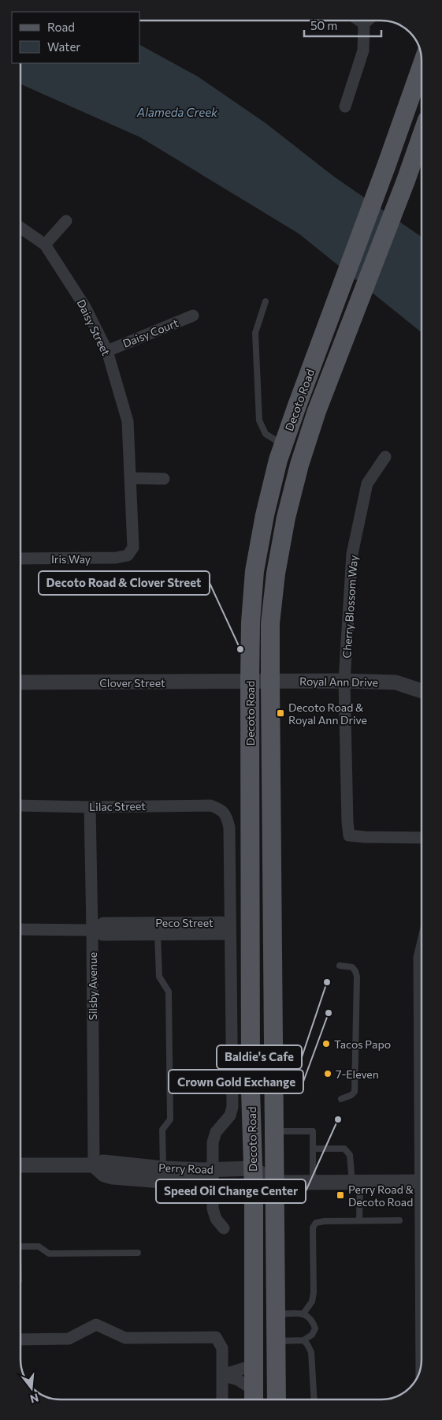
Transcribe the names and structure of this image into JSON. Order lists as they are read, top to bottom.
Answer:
{
  "streets": {
    "main road": ["Decoto Road"],
    "street": [
      "Daisy Street",
      "Daisy Court",
      "Iris Way",
      "Cherry Blossom Way",
      "Royal Ann Drive",
      "Clover Street",
      "Lilac Street",
      "Peco Street",
      "Silsby Avenue",
      "Perry Road"
    ]
  },
  "crossings": [
    ["Daisy Street", "Daisy Court"],
    ["Daisy Street", "Iris Way"],
    ["Decoto Road", "Royal Ann Drive"],
    ["Decoto Road", "Clover Street"],
    ["Decoto Road", "Lilac Street"],
    ["Decoto Road", "Peco Street"],
    ["Decoto Road", "Perry Road"],
    ["Cherry Blossom Way", "Royal Ann Drive"],
    ["Royal Ann Drive", "Clover Street"],
    ["Lilac Street", "Silsby Avenue"],
    ["Peco Street", "Silsby Avenue"],
    ["Silsby Avenue", "Perry Road"]
  ],
  "water": ["Alameda Creek"],
  "places": {
    "other": [
      "Decoto Road & Clover Street",
      "Baldie's Cafe",
      "Crown Gold Exchange",
      "Tacos Papo",
      "7-Eleven",
      "Speed Oil Change Center"
    ],
    "transit": ["Decoto Road & Royal Ann Drive", "Perry Road & Decoto Road"]
  },
  "legend": ["Road", "Water"],
  "scale_bar": "50 m",
  "north": "bottom"
}
